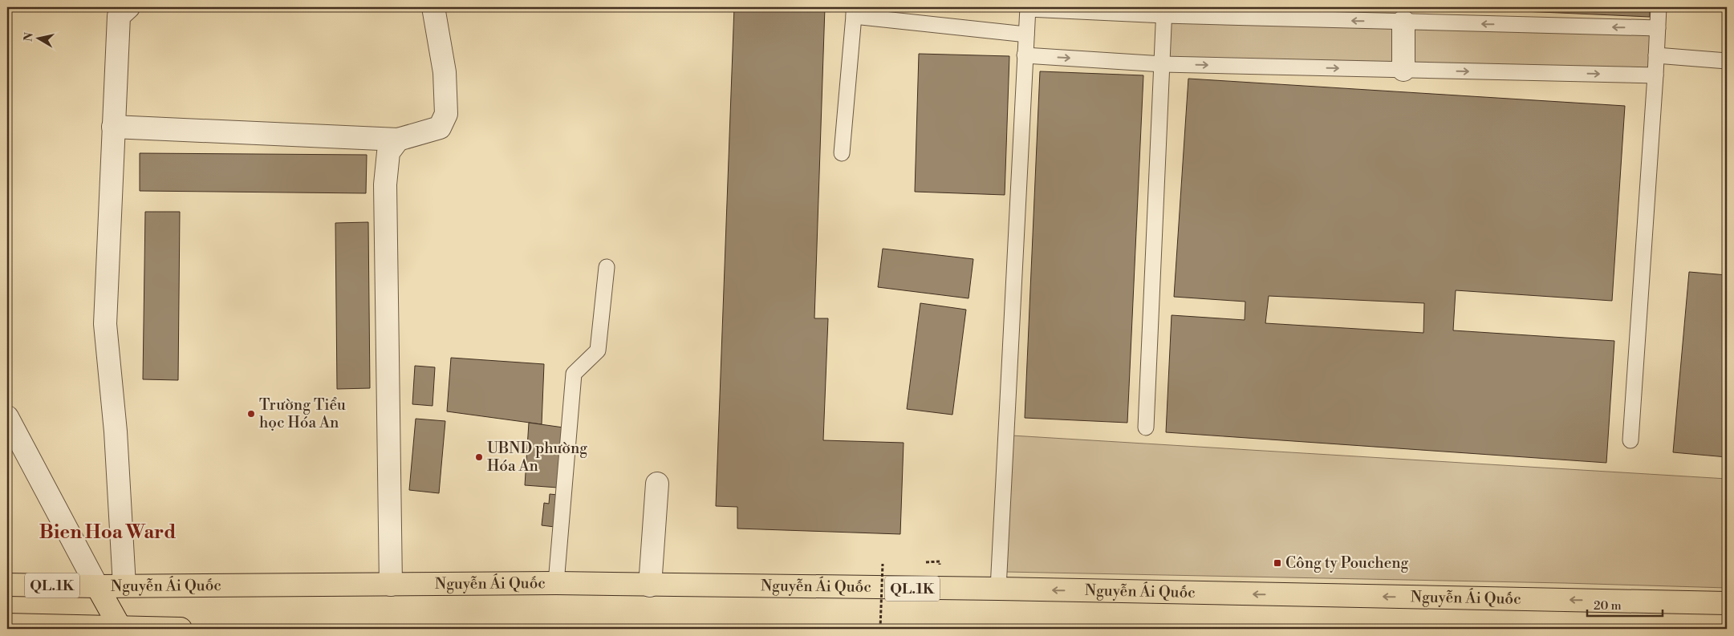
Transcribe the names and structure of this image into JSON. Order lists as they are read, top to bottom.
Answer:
{
  "streets": {
    "main road": ["Nguyễn Ái Quốc", "QL.1K"]
  },
  "crossings": [
    ["Nguyễn Ái Quốc", "QL.1K"]
  ],
  "one_way": ["Nguyễn Ái Quốc"],
  "districts": ["Bien Hoa Ward"],
  "places": {
    "other": ["Trường Tiểu học Hóa An", "UBND phường Hóa An"],
    "transit": ["Công ty Poucheng"]
  },
  "scale_bar": "20 m",
  "north": "left"
}
